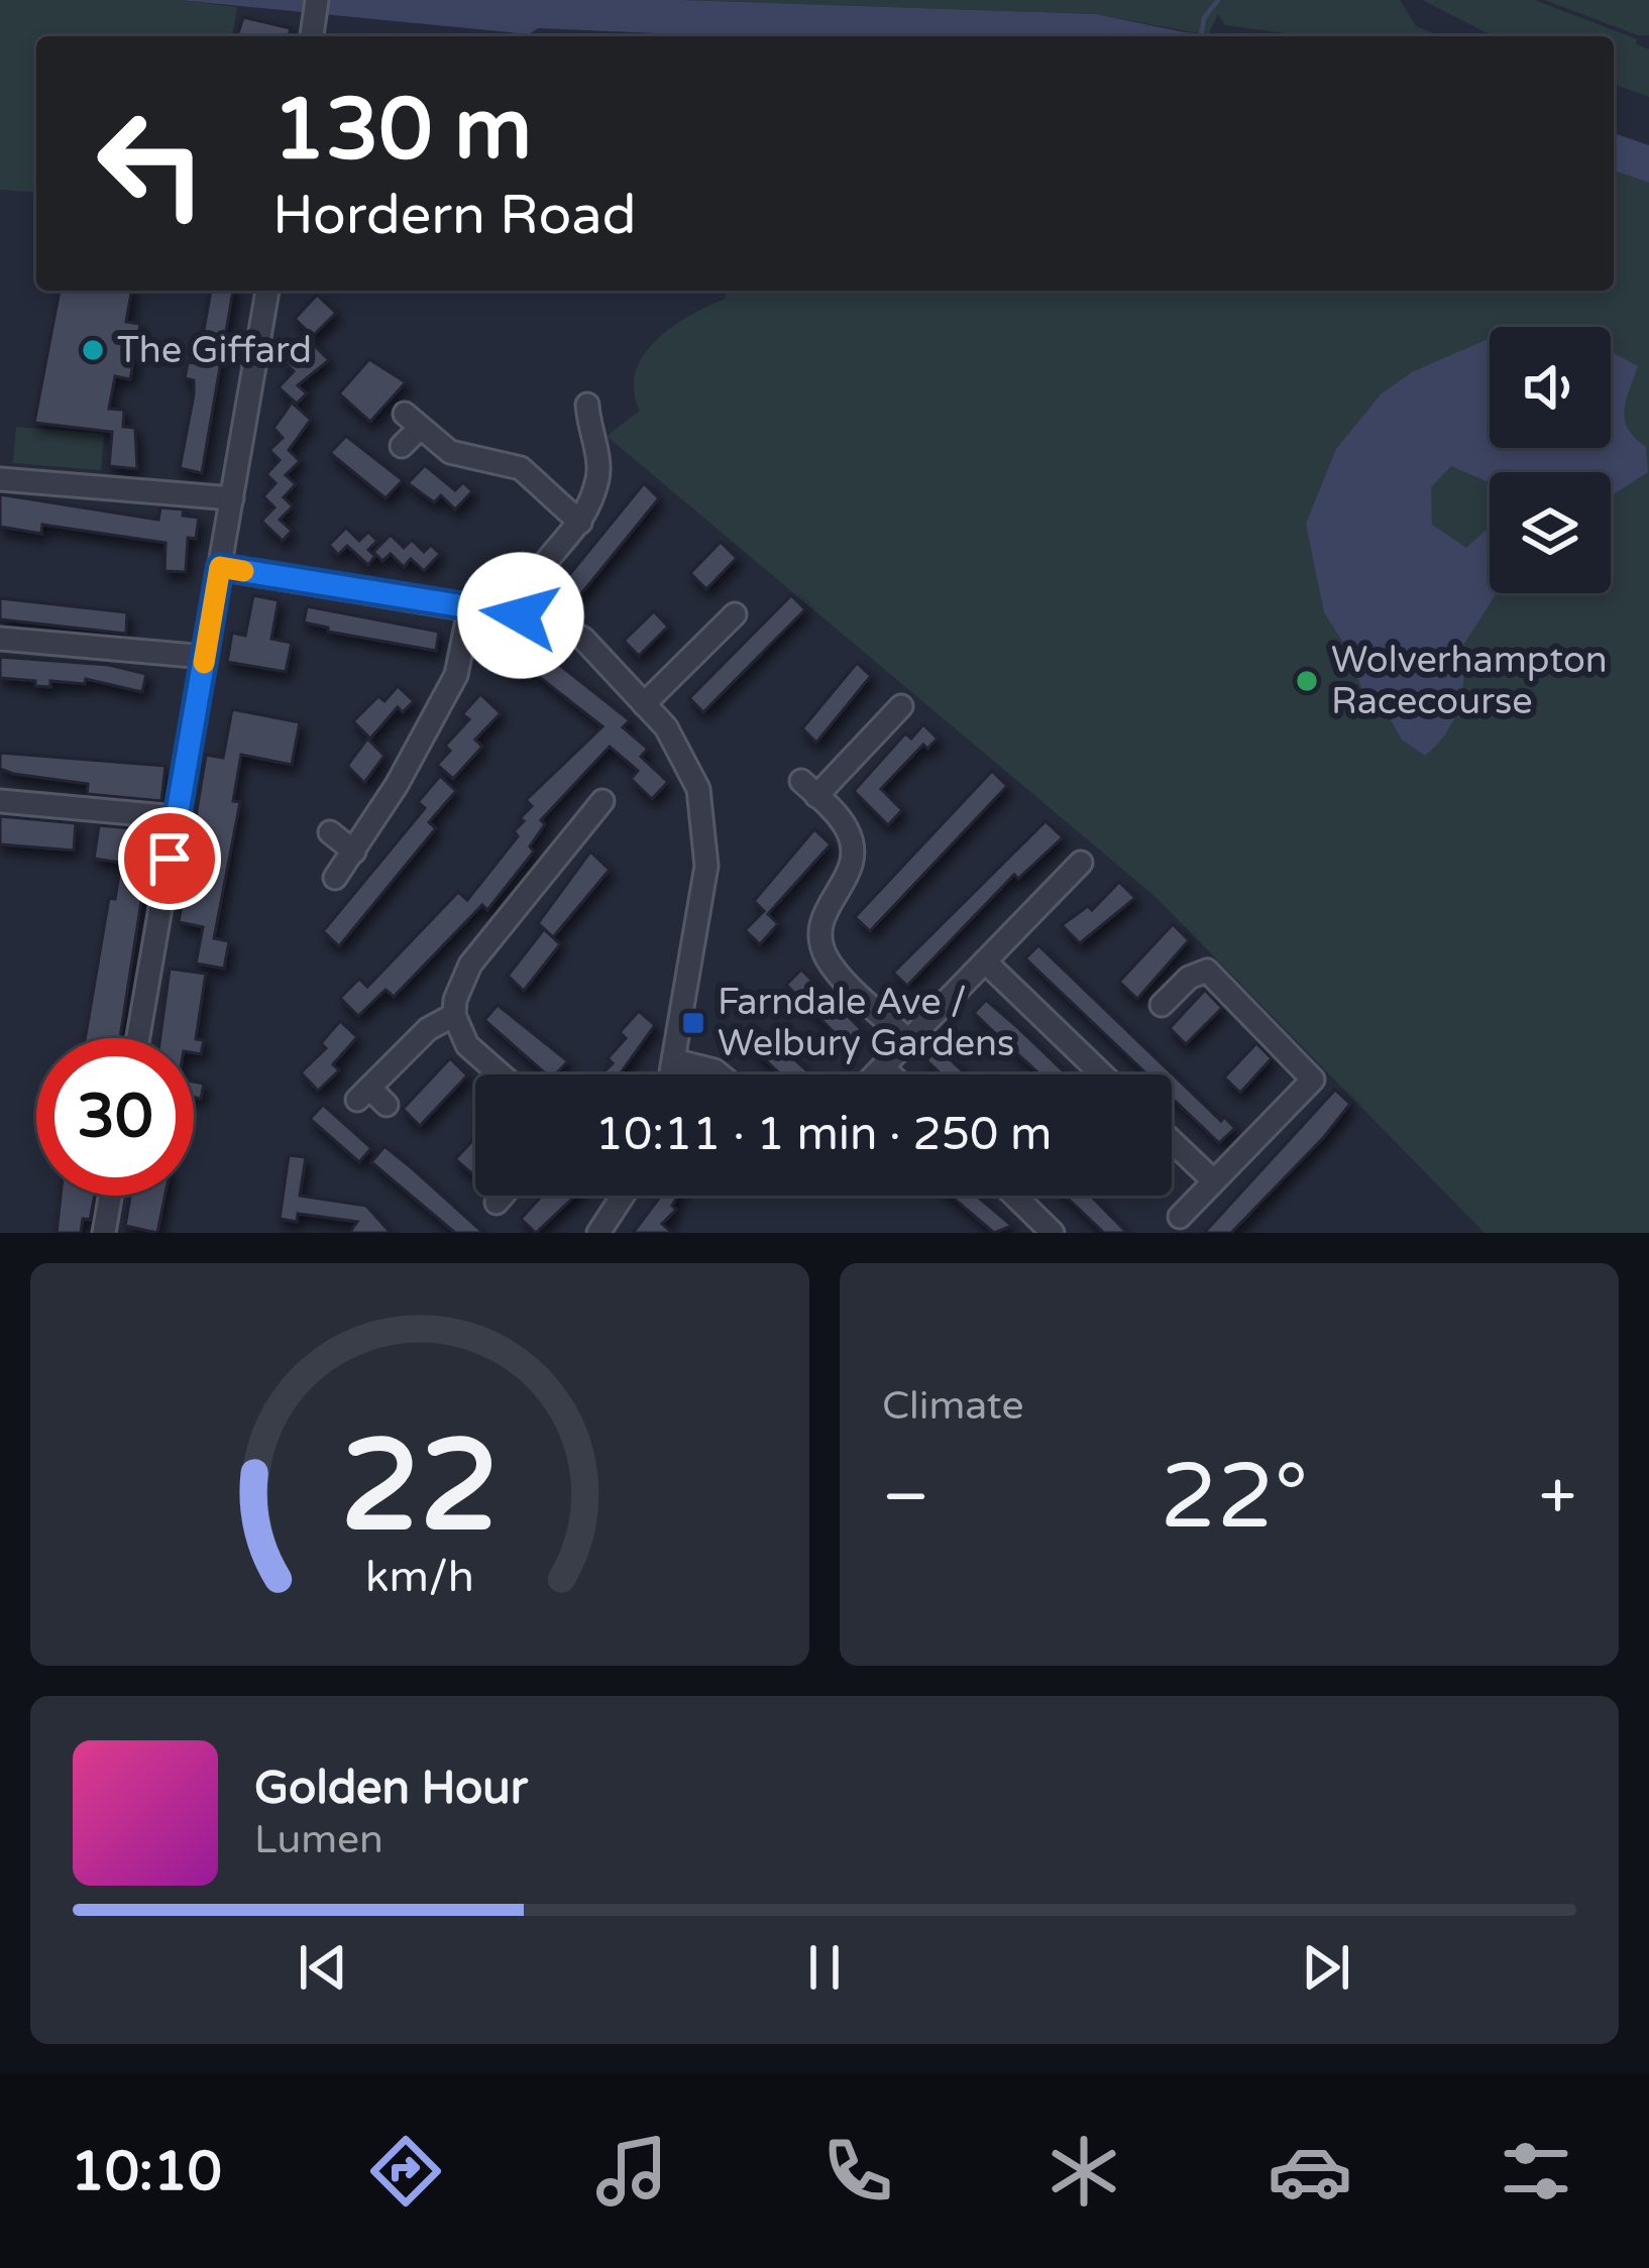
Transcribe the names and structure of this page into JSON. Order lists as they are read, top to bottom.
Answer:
{
  "places": {
    "other": ["The Giffard", "Wolverhampton Racecourse"],
    "transit": ["Farndale Ave / Welbury Gardens"]
  },
  "page": {
    "turn": ["130 m", "Hordern Road"],
    "limit": "30",
    "trip": "10:11 · 1 min · 250 m",
    "tile": "Climate",
    "heat": ["−", "22°", "+"],
    "song": ["Golden Hour", "Lumen"],
    "tabs": "10:10",
    "gauge": ["22", "km/h"]
  }
}
